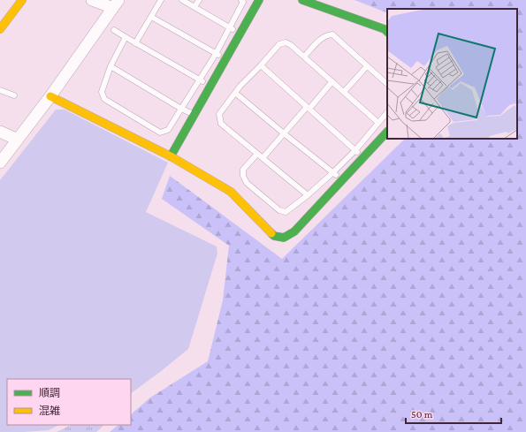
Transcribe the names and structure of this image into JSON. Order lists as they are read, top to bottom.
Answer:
{
  "legend": ["順調", "混雑"],
  "scale_bar": "50 m"
}
